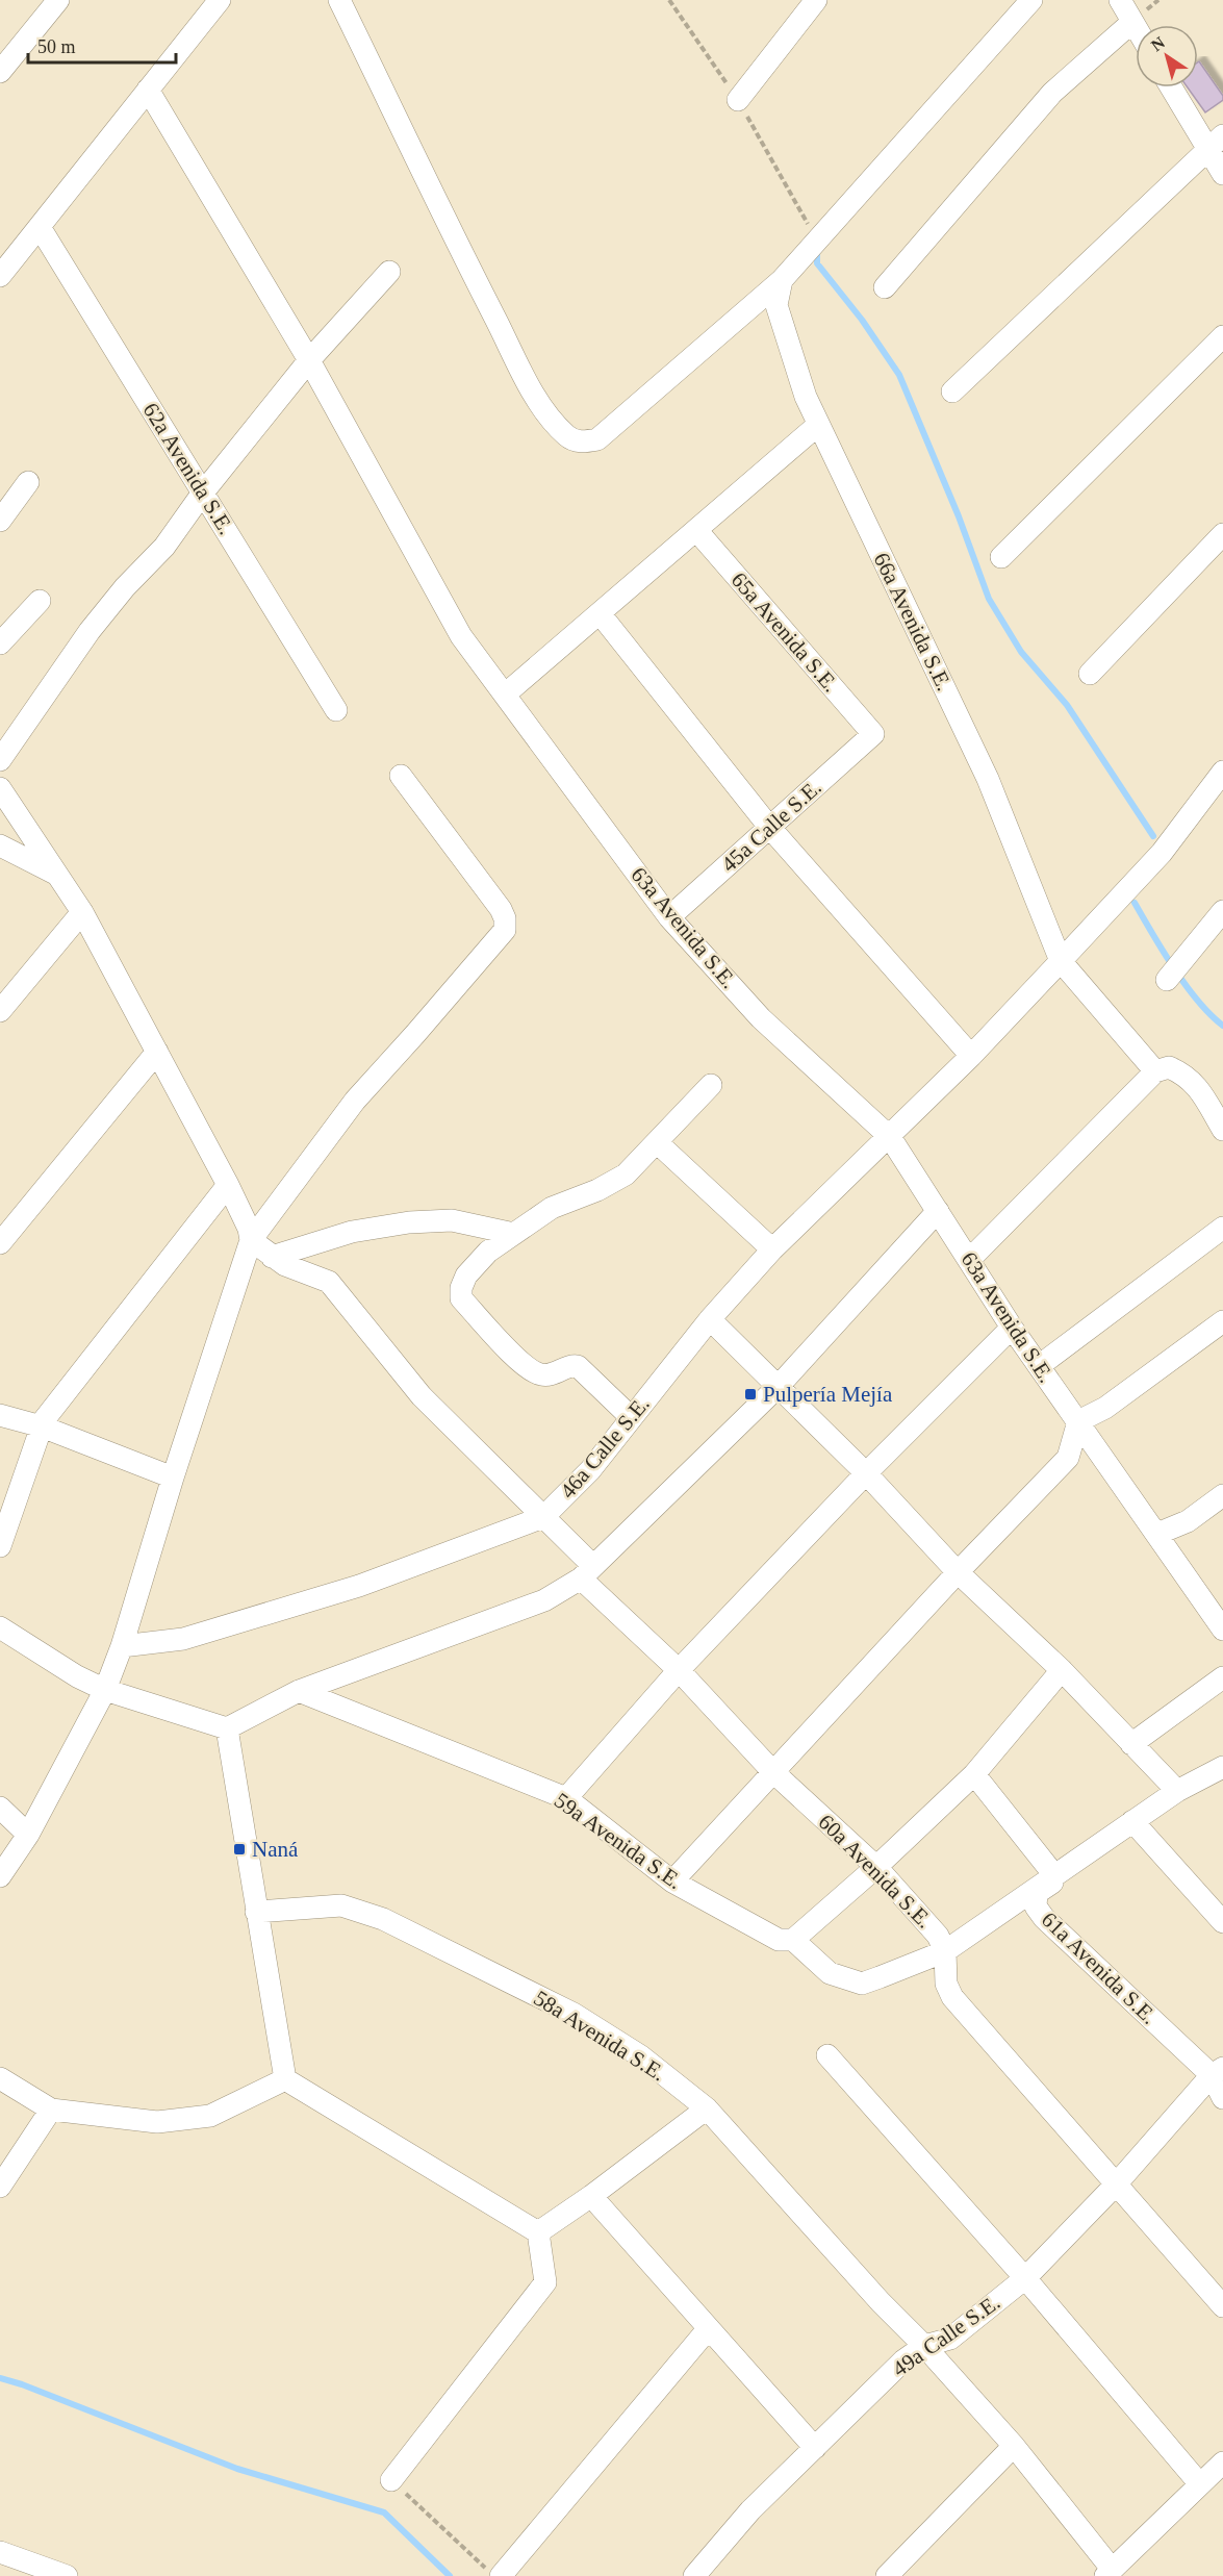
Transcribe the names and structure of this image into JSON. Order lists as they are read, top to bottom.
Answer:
{
  "streets": {
    "street": [
      "62a Avenida S.E.",
      "66a Avenida S.E.",
      "65a Avenida S.E.",
      "45a Calle S.E.",
      "63a Avenida S.E.",
      "46a Calle S.E.",
      "59a Avenida S.E.",
      "60a Avenida S.E.",
      "61a Avenida S.E.",
      "58a Avenida S.E.",
      "49a Calle S.E."
    ]
  },
  "crossings": [
    ["66a Avenida S.E.", "46a Calle S.E."],
    ["65a Avenida S.E.", "45a Calle S.E."],
    ["45a Calle S.E.", "63a Avenida S.E."],
    ["63a Avenida S.E.", "46a Calle S.E."],
    ["46a Calle S.E.", "60a Avenida S.E."],
    ["60a Avenida S.E.", "49a Calle S.E."],
    ["61a Avenida S.E.", "49a Calle S.E."],
    ["58a Avenida S.E.", "49a Calle S.E."]
  ],
  "places": {
    "transit": ["Pulpería Mejía", "Naná"]
  },
  "scale_bar": "50 m",
  "north": "top left"
}
